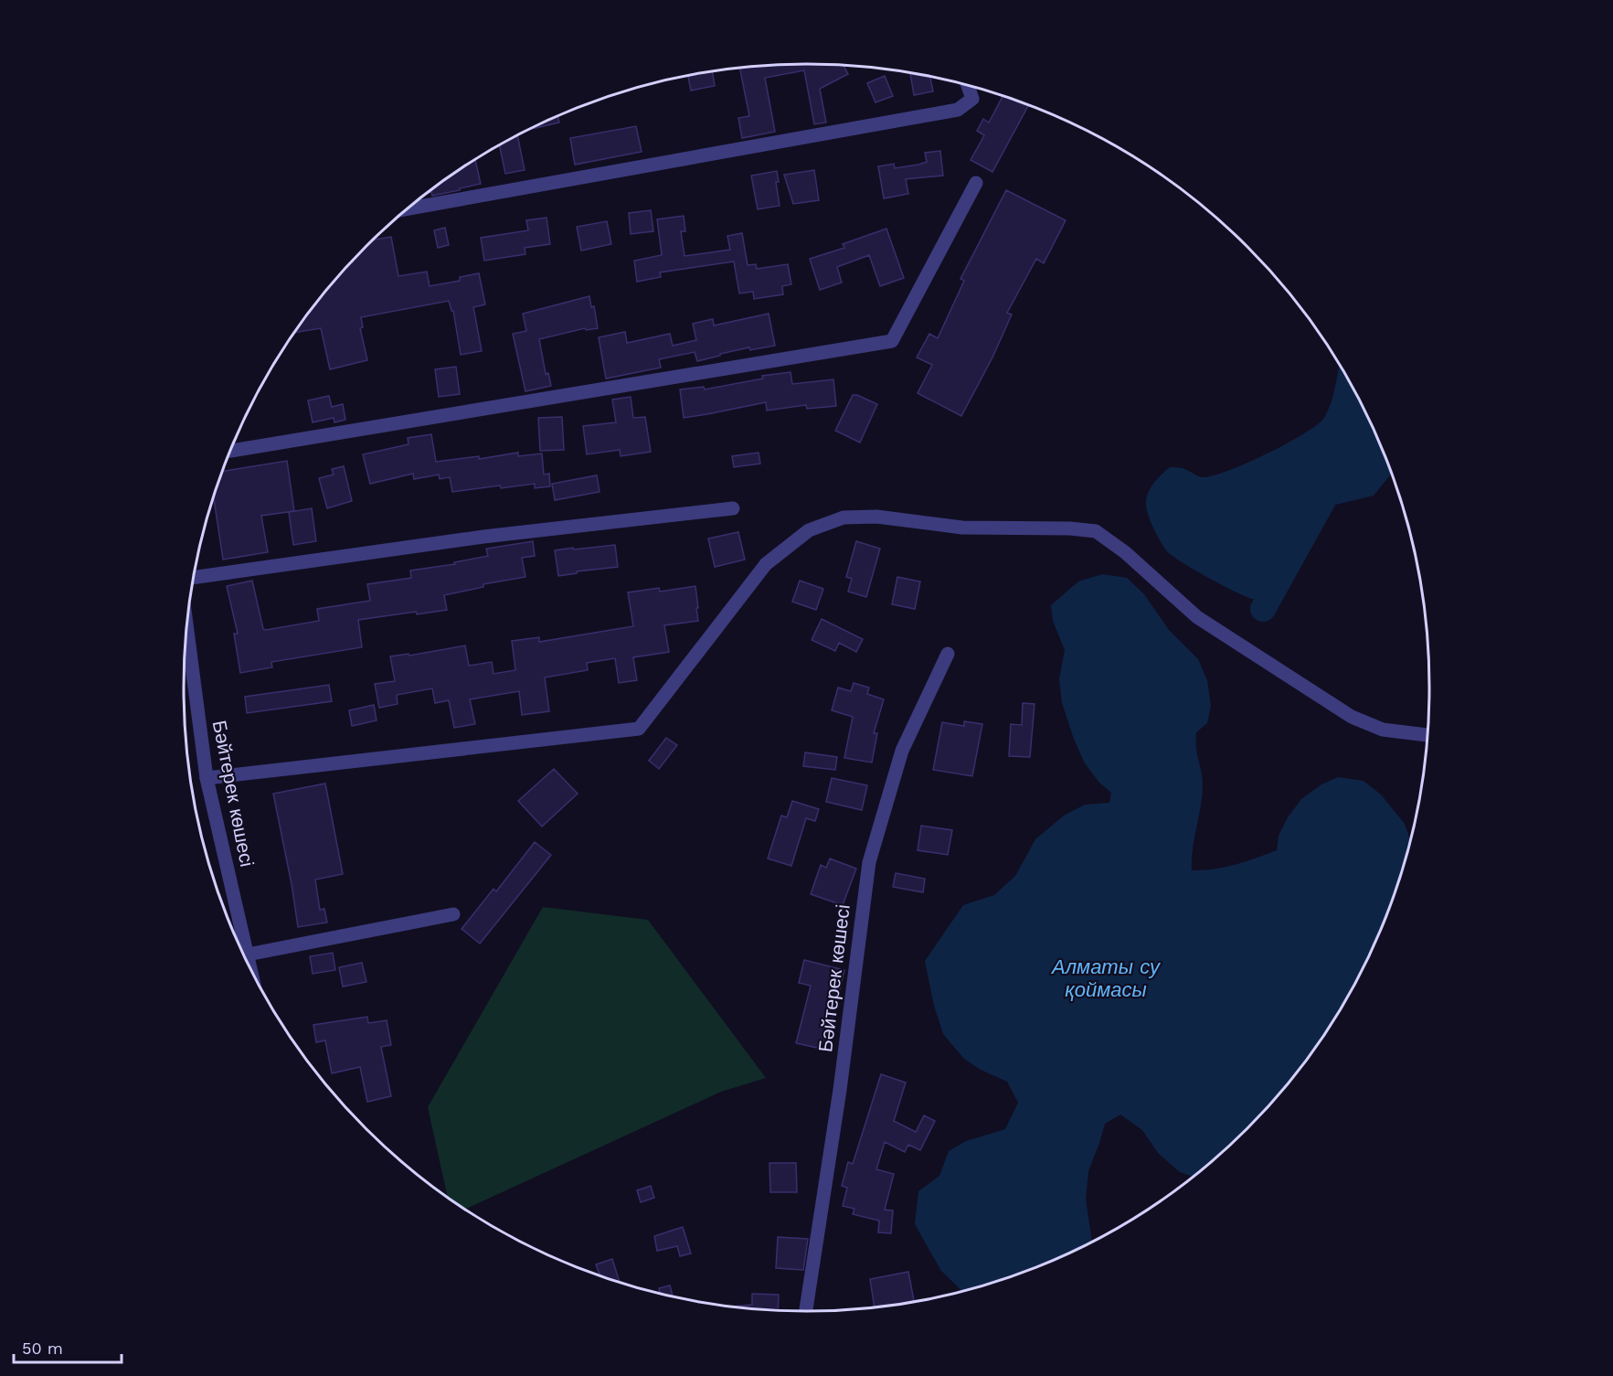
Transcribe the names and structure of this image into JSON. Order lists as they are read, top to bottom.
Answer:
{
  "streets": {
    "street": ["Бәйтерек көшесі"]
  },
  "water": ["Алматы су қоймасы"],
  "scale_bar": "50 m"
}
